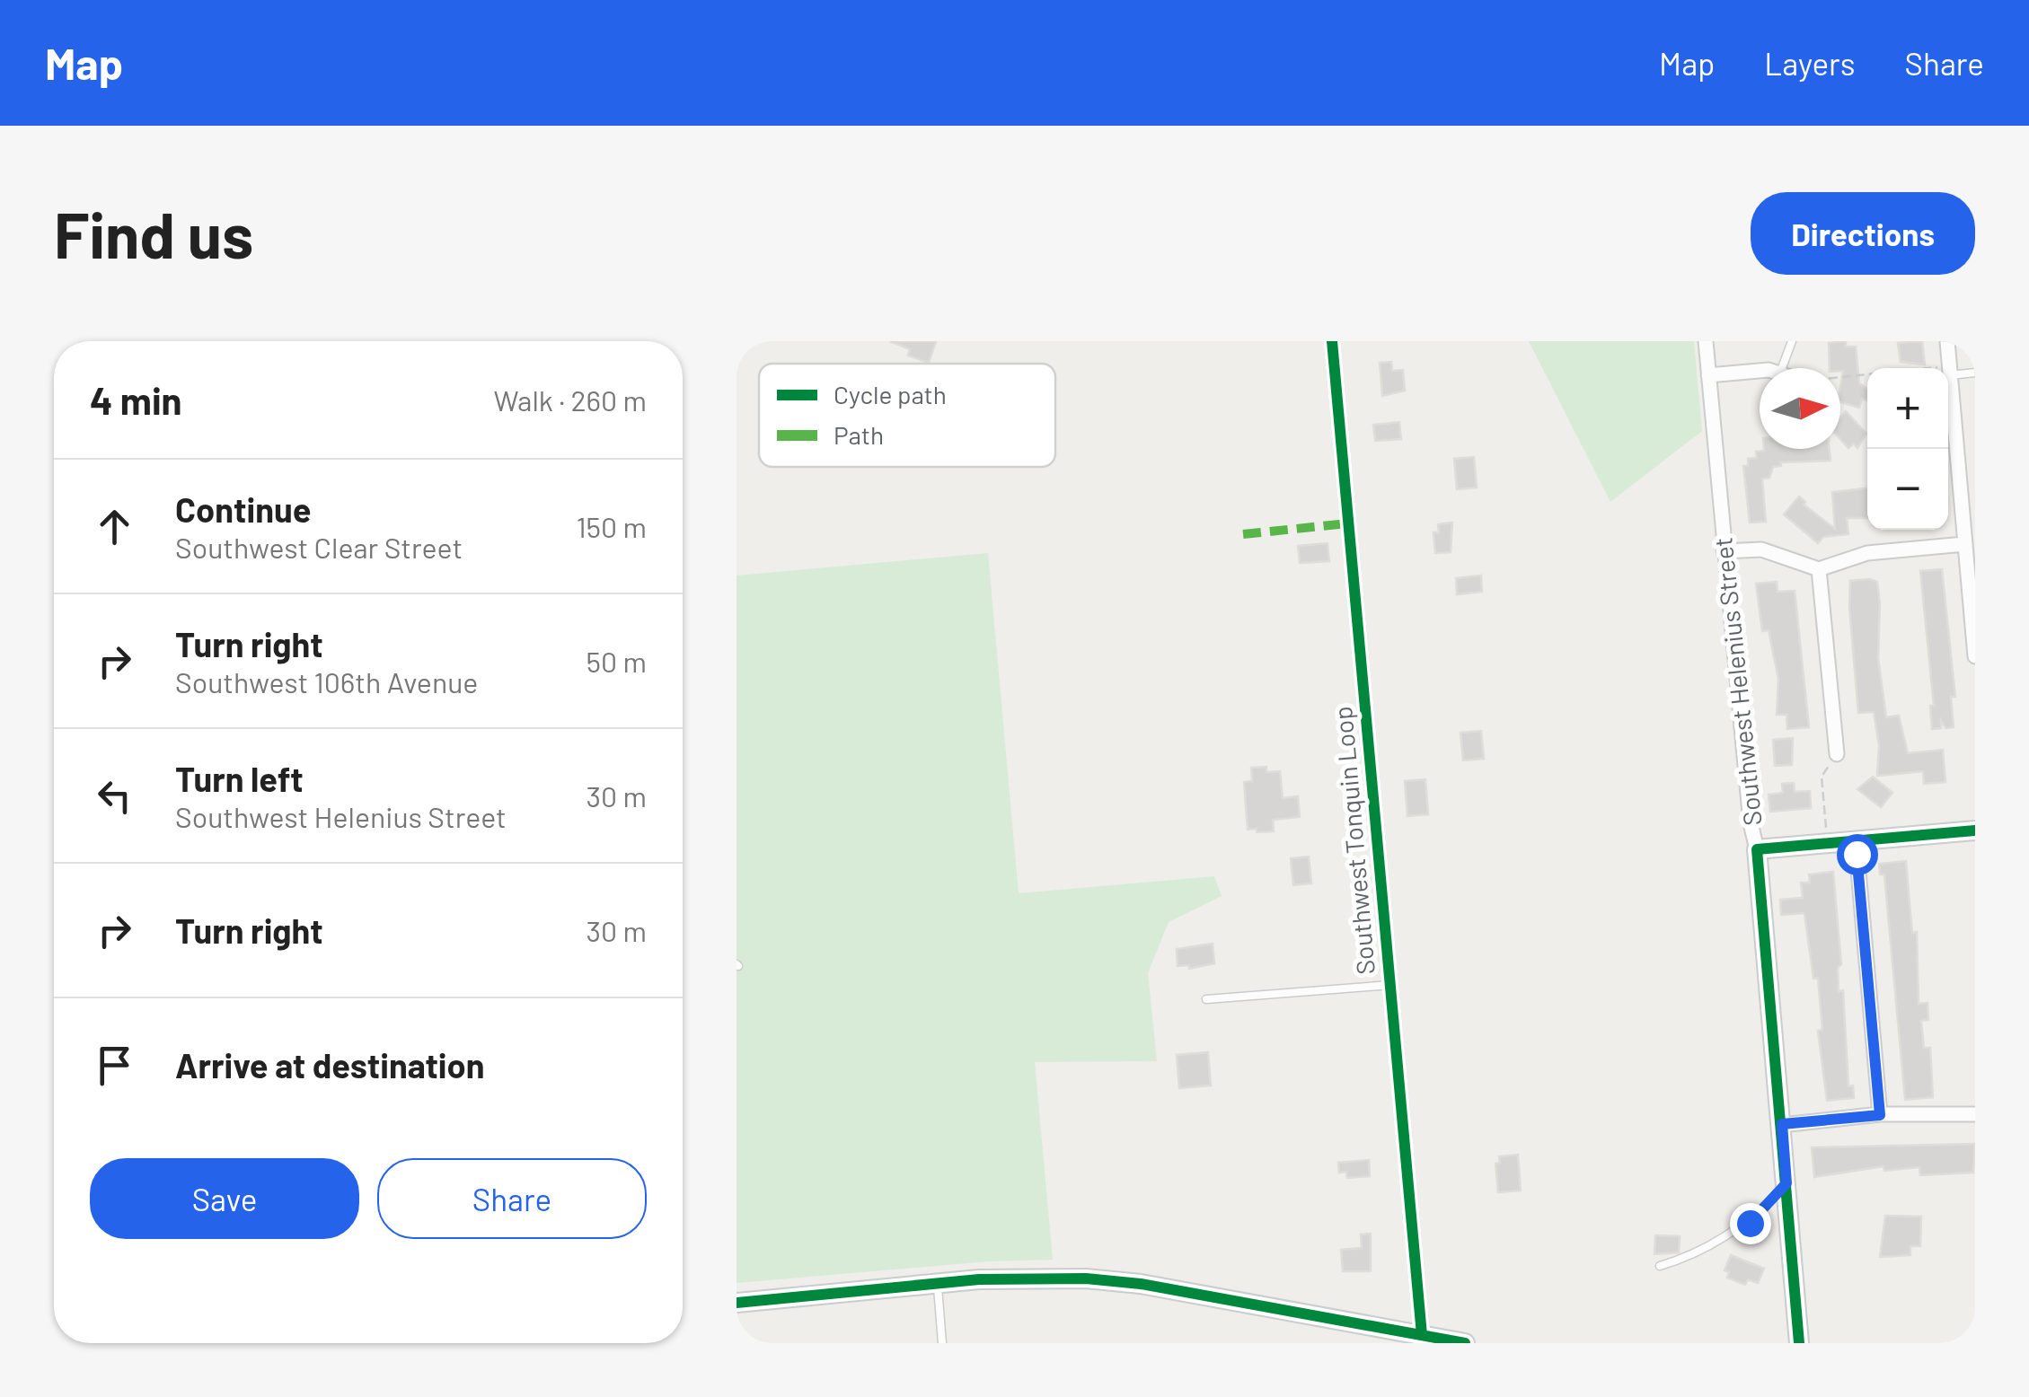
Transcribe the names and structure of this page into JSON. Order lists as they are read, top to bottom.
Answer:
{
  "streets": {
    "street": ["Southwest Helenius Street", "Southwest Tonquin Loop"]
  },
  "legend": ["Cycle path", "Path"],
  "north": "right",
  "page": {
    "header": "Map",
    "nav": ["Map", "Layers", "Share"],
    "buttons": [
      "Directions",
      ["Save", "Share"]
    ],
    "title": "Find us",
    "heading": ["4 min", "Walk · 260 m"],
    "map_buttons": ["+", "−"],
    "list": [
      ["Continue", "Southwest Clear Street", "150 m"],
      ["Turn right", "Southwest 106th Avenue", "50 m"],
      ["Turn left", "Southwest Helenius Street", "30 m"],
      ["Turn right", "30 m"],
      "Arrive at destination"
    ]
  }
}
